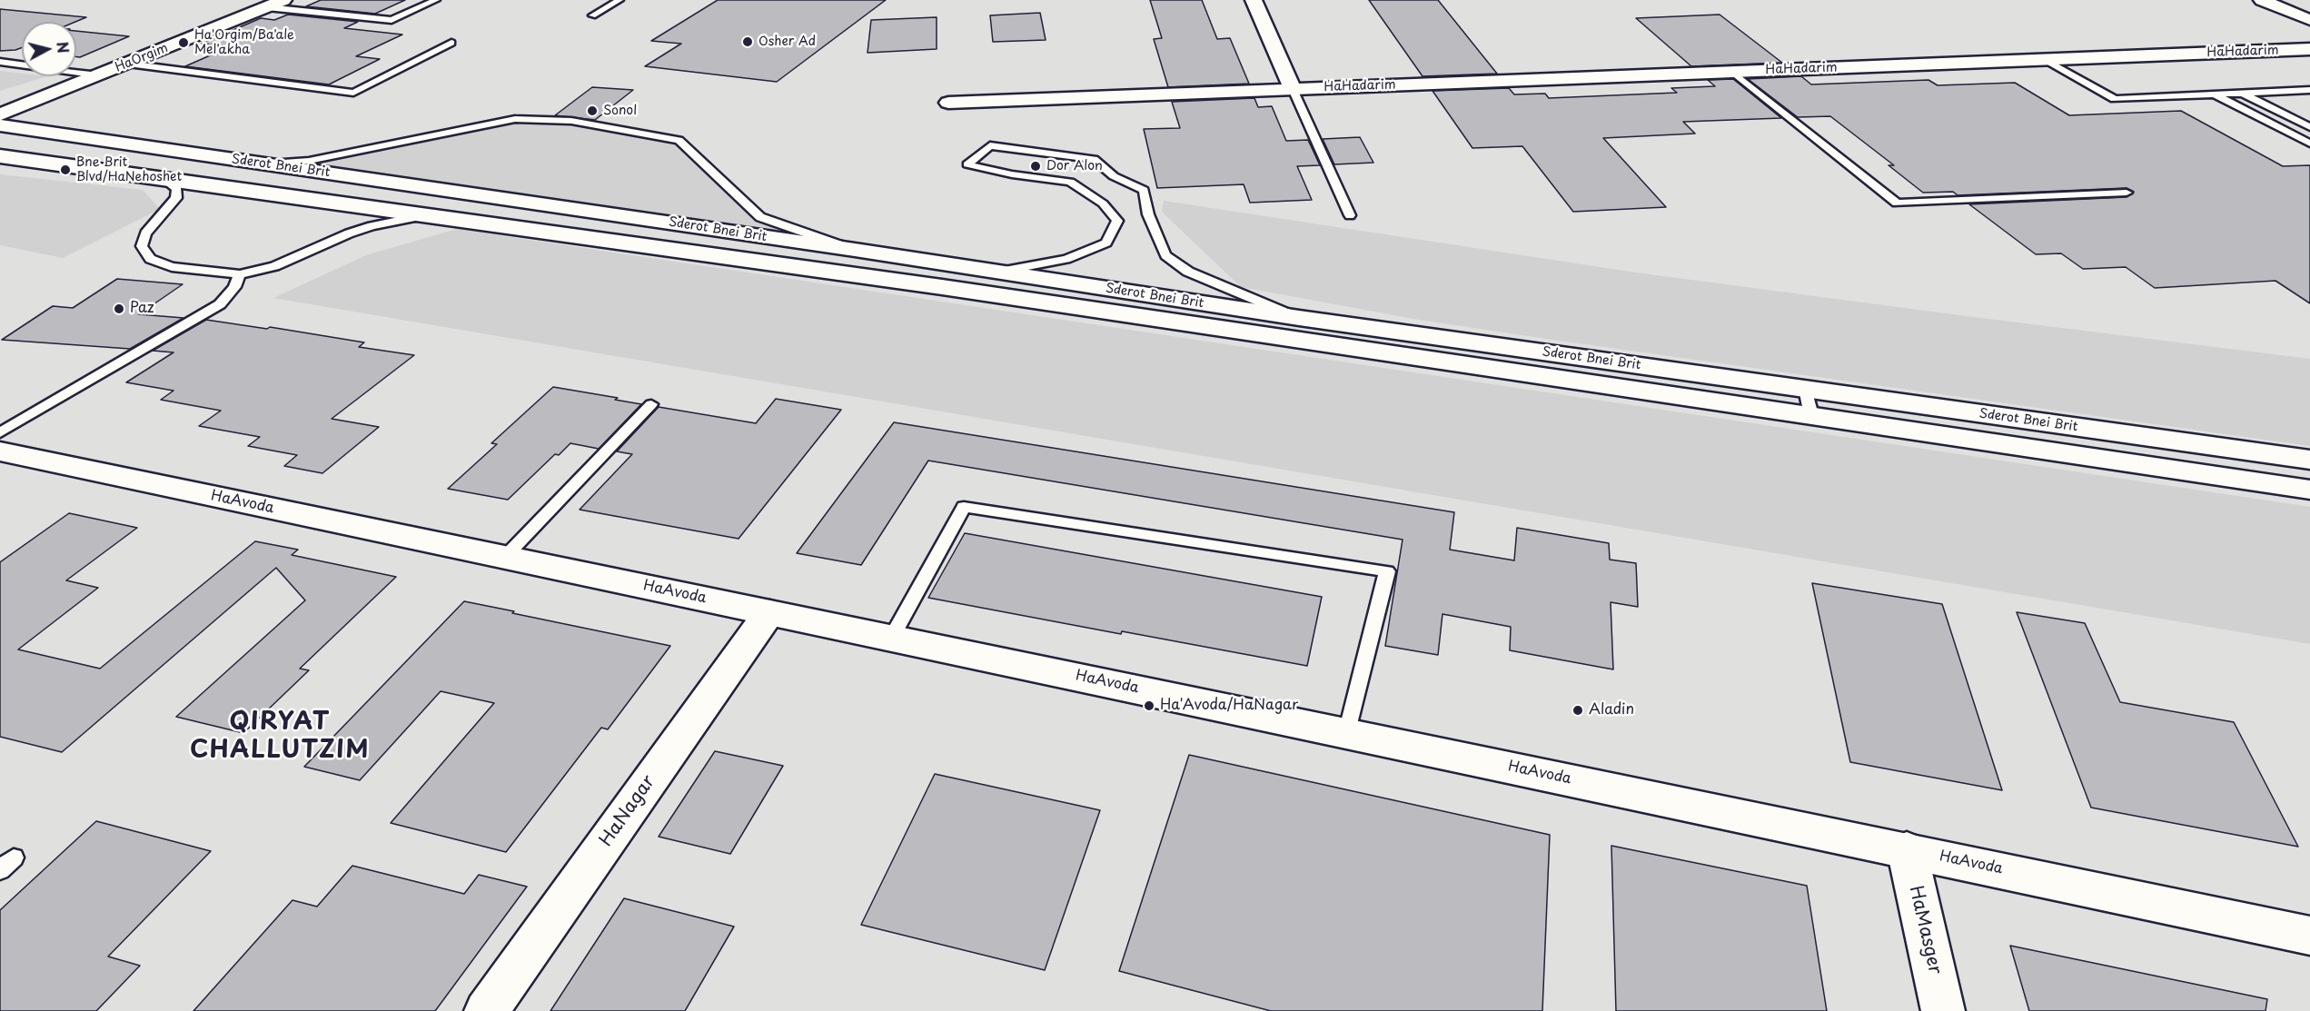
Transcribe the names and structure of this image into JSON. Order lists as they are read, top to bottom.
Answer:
{
  "streets": {
    "street": [
      "HaHadarim",
      "HaOrgim",
      "Sderot Bnei Brit",
      "HaAvoda",
      "HaNagar",
      "HaMasger"
    ]
  },
  "crossings": [
    ["HaAvoda", "HaNagar"],
    ["HaAvoda", "HaMasger"]
  ],
  "districts": ["QIRYAT CHALLUTZIM"],
  "places": [
    "Osher Ad",
    "Ha'Orgim/Ba'ale Mel'akha",
    "Sonol",
    "Dor Alon",
    "Bne Brit Blvd/HaNehoshet",
    "Paz",
    "Ha'Avoda/HaNagar",
    "Aladin"
  ],
  "north": "right"
}
